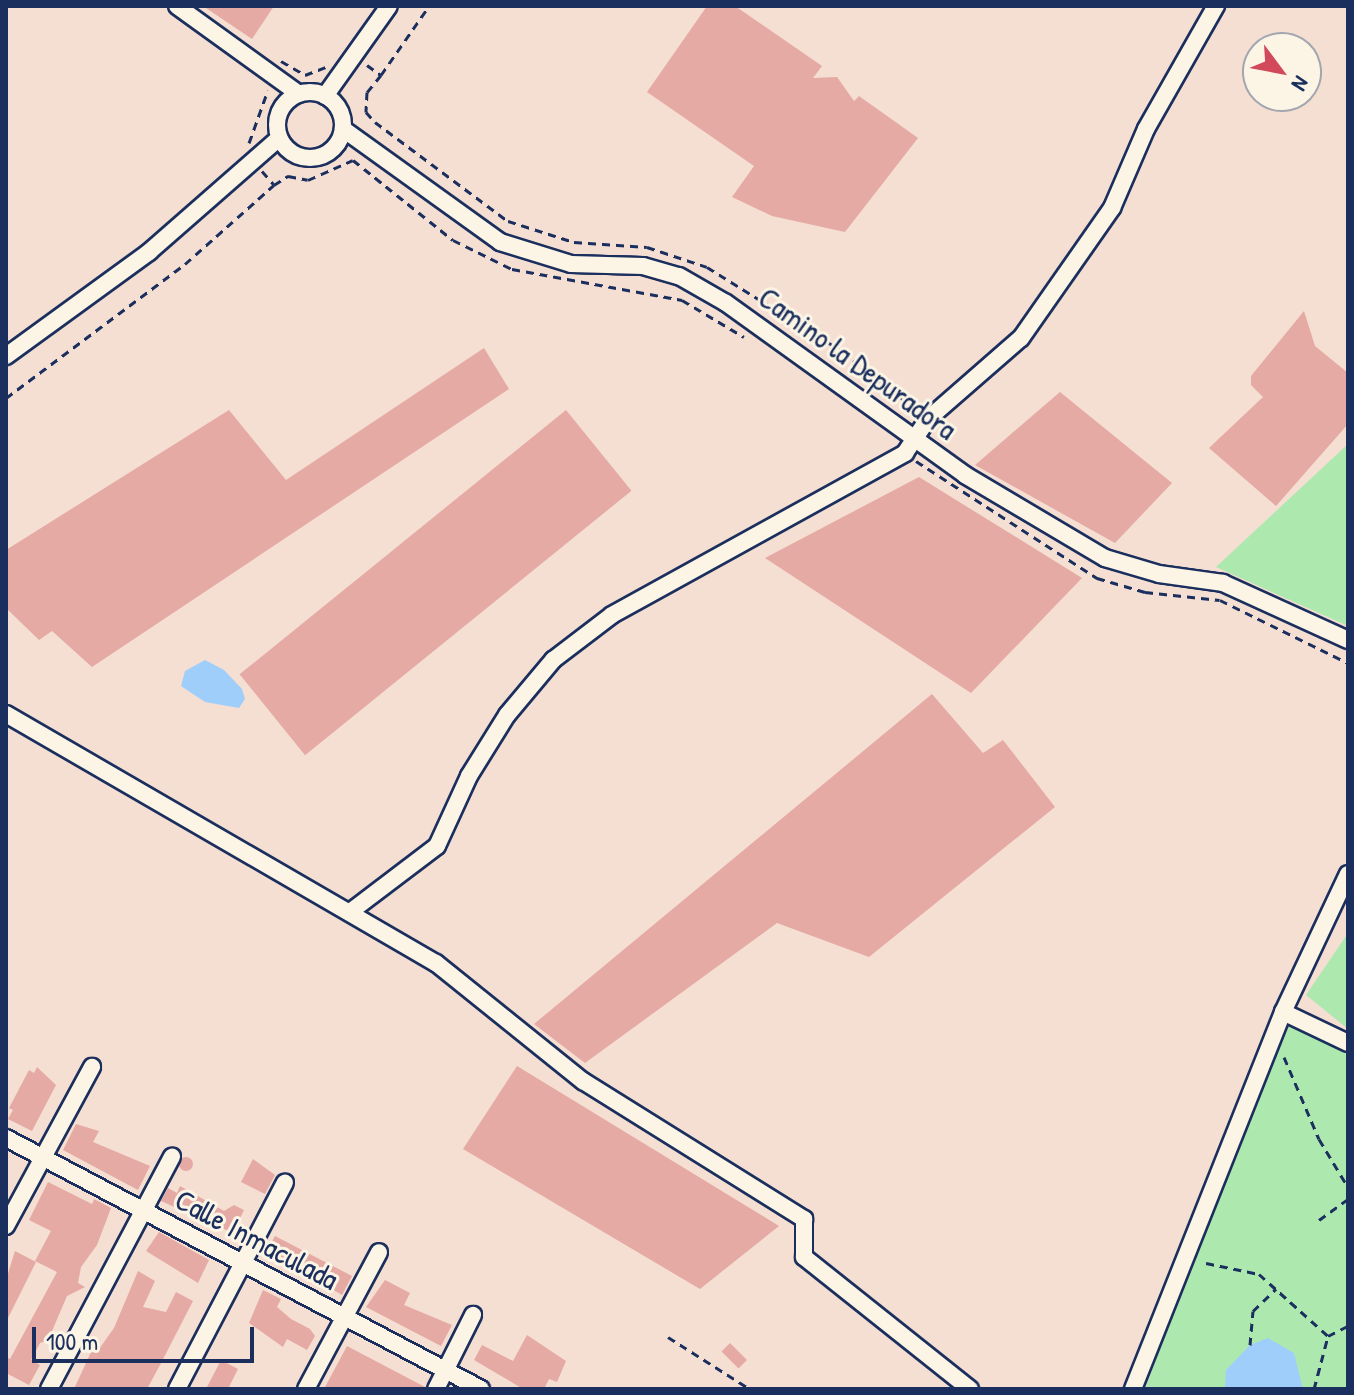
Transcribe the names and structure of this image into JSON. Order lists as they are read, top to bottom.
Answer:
{
  "streets": {
    "street": ["Camino la Depuradora", "Calle Inmaculada"]
  },
  "scale_bar": "100 m",
  "north": "bottom right"
}
